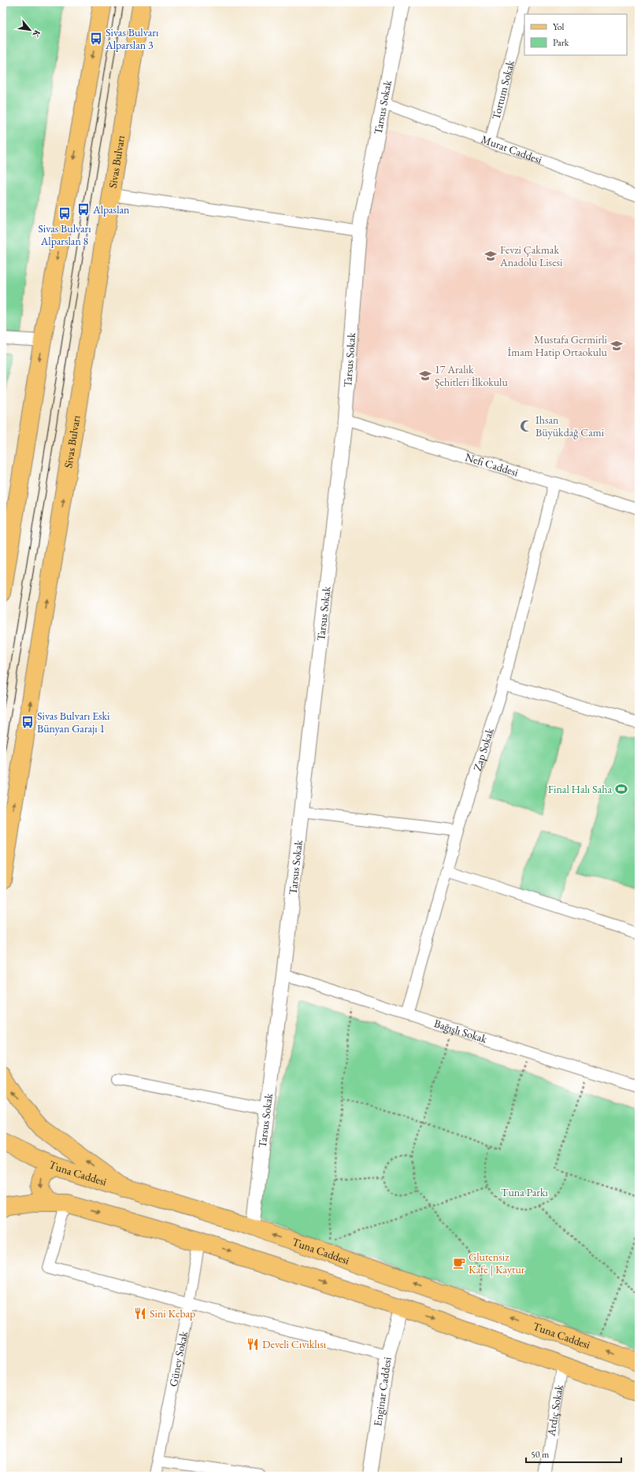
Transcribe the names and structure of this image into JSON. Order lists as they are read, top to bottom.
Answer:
{
  "streets": {
    "main road": ["Sivas Bulvarı", "Tuna Caddesi"],
    "street": [
      "Tortum Sokak",
      "Tarsus Sokak",
      "Murat Caddesi",
      "Nefi Caddesi",
      "Zap Sokak",
      "Bağışlı Sokak",
      "Güney Sokak",
      "Enginar Caddesi",
      "Ardıç Sokak"
    ]
  },
  "crossings": [
    ["Tortum Sokak", "Murat Caddesi"],
    ["Tarsus Sokak", "Murat Caddesi"],
    ["Tarsus Sokak", "Nefi Caddesi"],
    ["Tarsus Sokak", "Bağışlı Sokak"],
    ["Tarsus Sokak", "Tuna Caddesi"],
    ["Nefi Caddesi", "Zap Sokak"],
    ["Zap Sokak", "Bağışlı Sokak"]
  ],
  "parks": ["Tuna Parkı"],
  "places": {
    "bus stop": [
      "Sivas Bulvarı Alparslan 3",
      "Alpaslan",
      "Sivas Bulvarı Alparslan 8",
      "Sivas Bulvarı Eski Bünyan Garajı 1"
    ],
    "school or university": ["Fevzi Çakmak Anadolu Lisesi", "Mustafa Germirli İmam Hatip Ortaokulu", "17 Aralık Şehitleri İlkokulu"],
    "mosque": ["Ihsan Büyükdağ Cami"],
    "sports": ["Final Halı Saha"],
    "cafe": ["Glutensiz Kafe | Kaytur"],
    "restaurant": ["Sini Kebap", "Develi Cıvıklısı"]
  },
  "legend": ["Yol", "Park"],
  "scale_bar": "50 m",
  "north": "bottom right"
}
